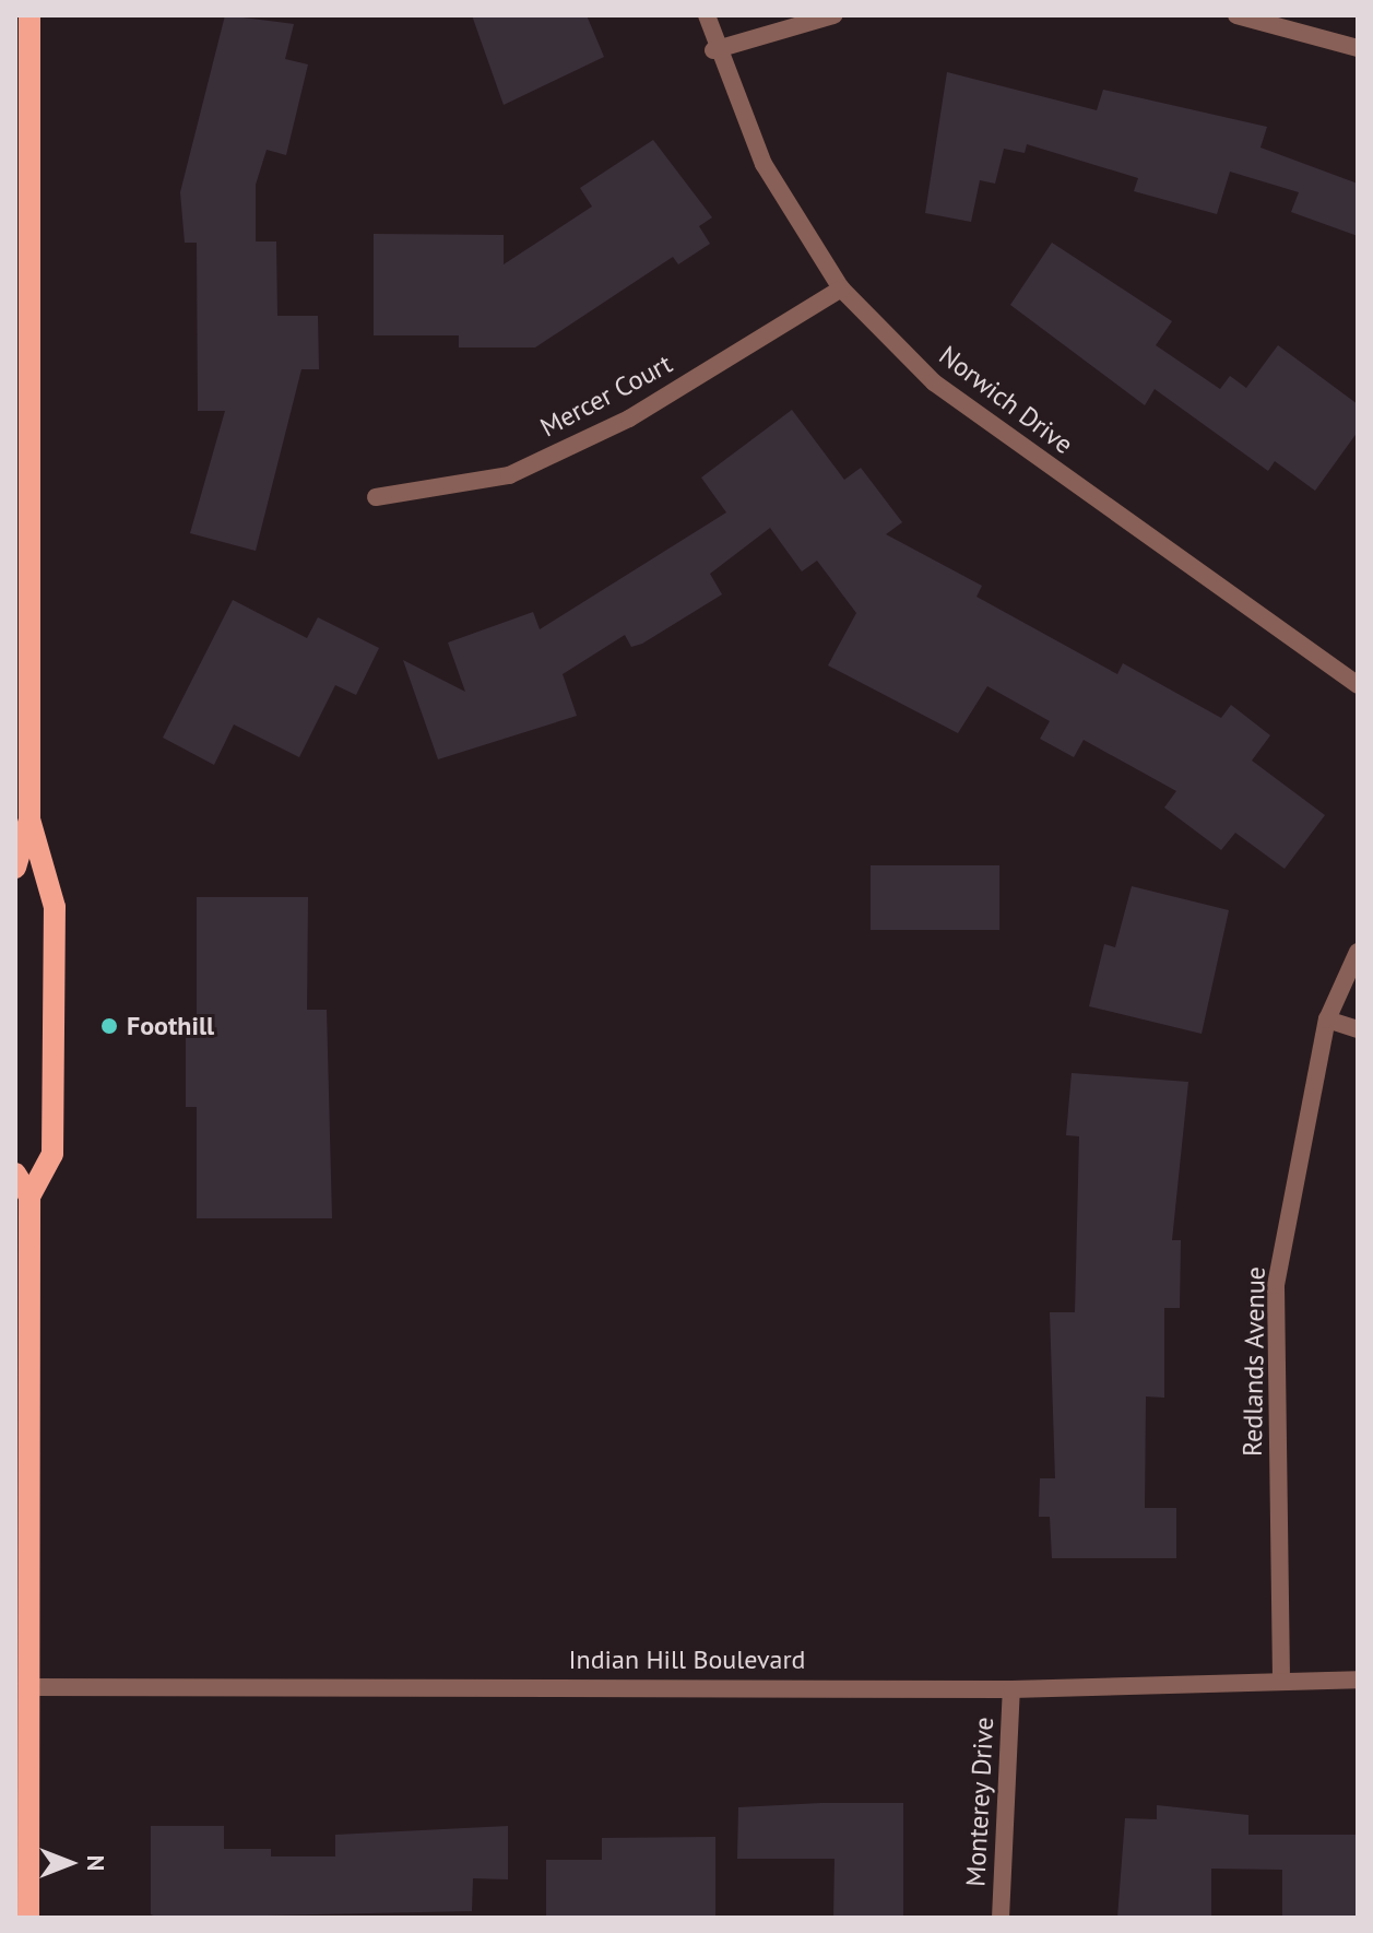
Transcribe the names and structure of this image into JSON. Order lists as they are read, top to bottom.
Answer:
{
  "streets": {
    "street": [
      "Mercer Court",
      "Norwich Drive",
      "Redlands Avenue",
      "Indian Hill Boulevard",
      "Monterey Drive"
    ]
  },
  "crossings": [
    ["Mercer Court", "Norwich Drive"],
    ["Redlands Avenue", "Indian Hill Boulevard"],
    ["Indian Hill Boulevard", "Monterey Drive"]
  ],
  "places": ["Foothill"],
  "north": "right"
}
